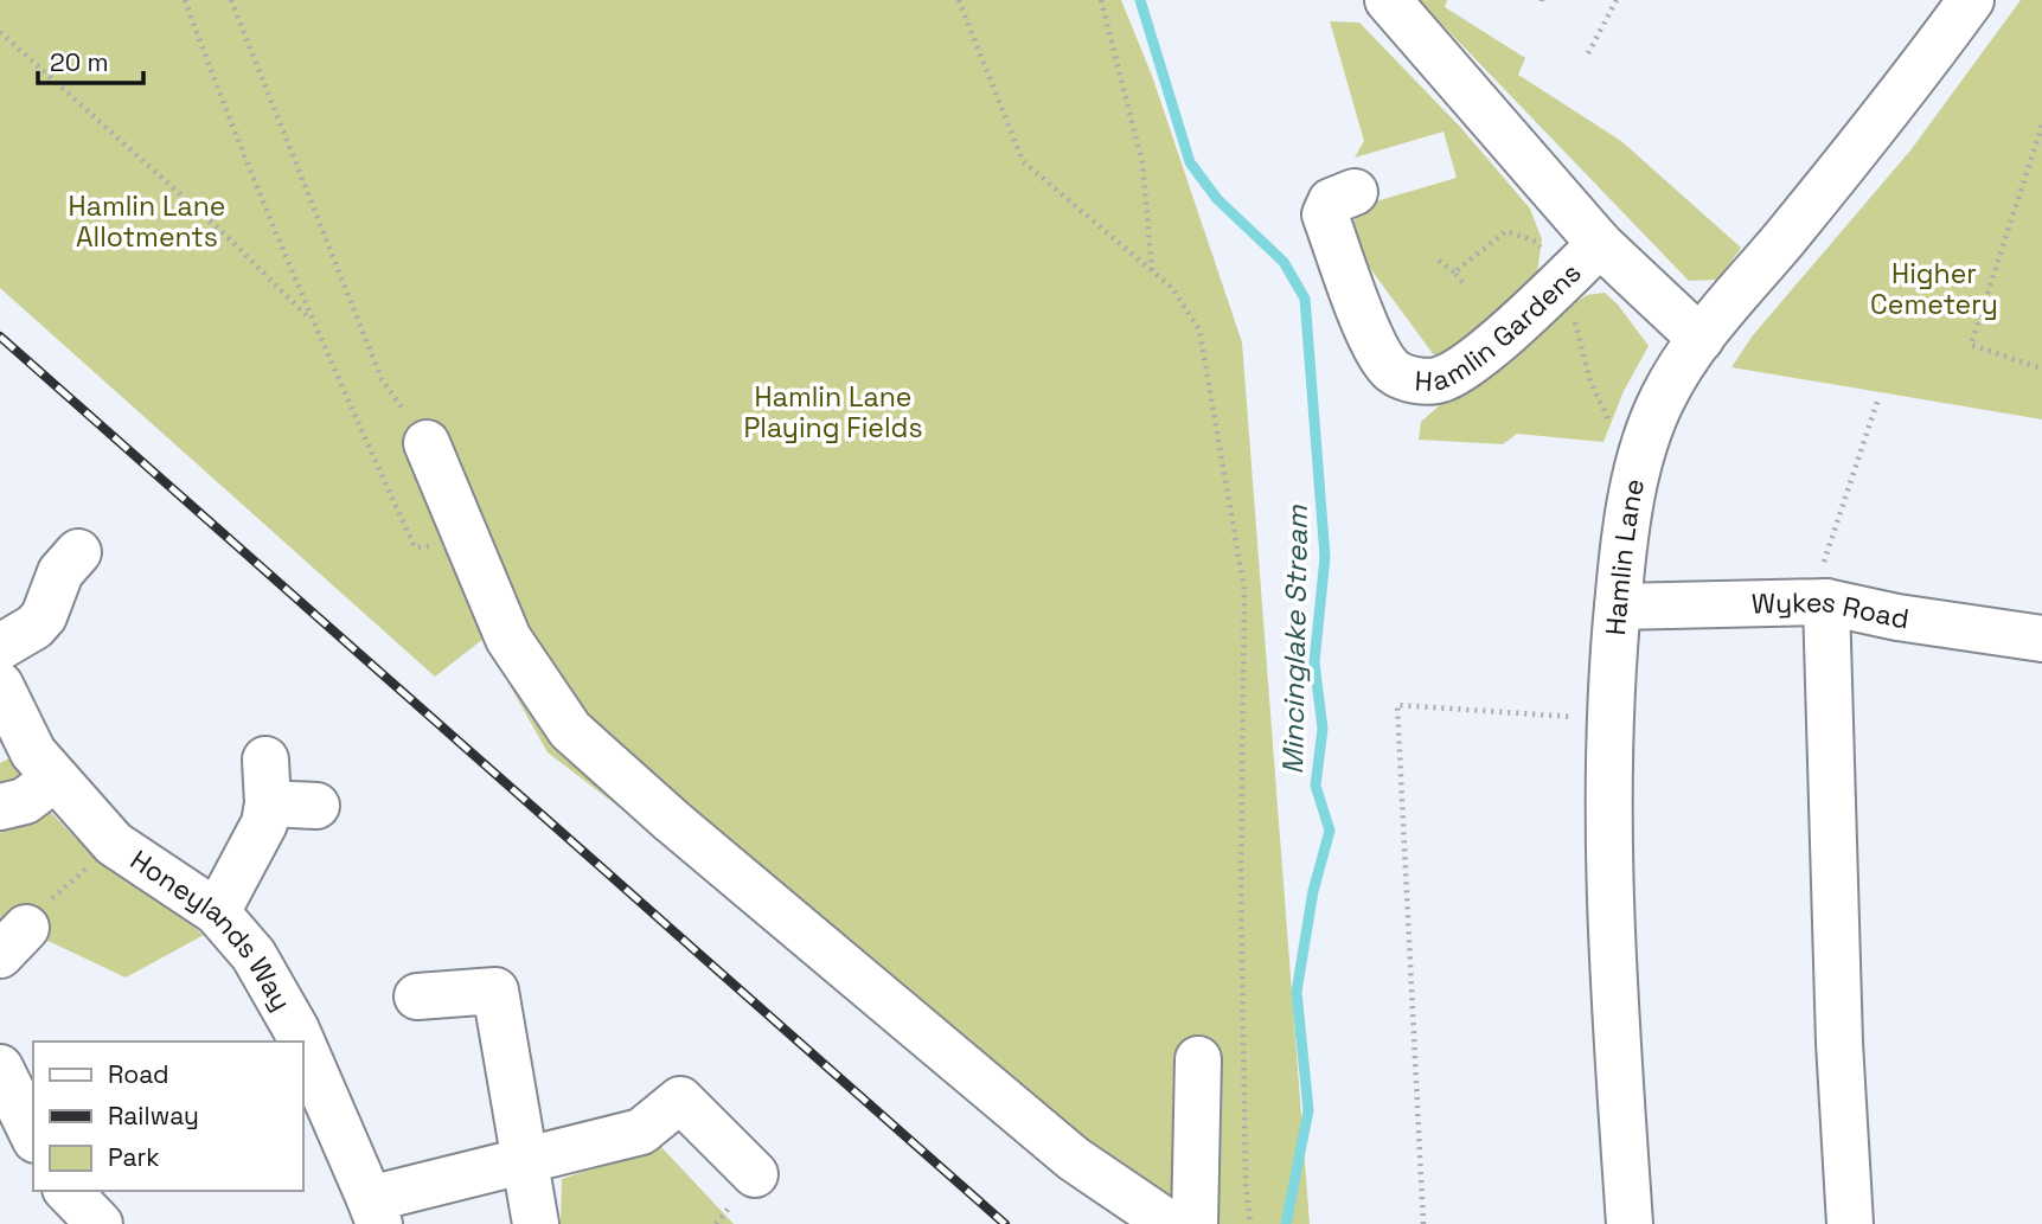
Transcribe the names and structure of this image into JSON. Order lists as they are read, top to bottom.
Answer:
{
  "streets": {
    "street": [
      "Hamlin Gardens",
      "Hamlin Lane",
      "Wykes Road",
      "Honeylands Way"
    ]
  },
  "crossings": [
    ["Hamlin Gardens", "Hamlin Lane"],
    ["Hamlin Lane", "Wykes Road"]
  ],
  "water": ["Mincinglake Stream"],
  "parks": ["Hamlin Lane Allotments", "Higher Cemetery", "Hamlin Lane Playing Fields"],
  "legend": ["Road", "Railway", "Park"],
  "scale_bar": "20 m"
}
